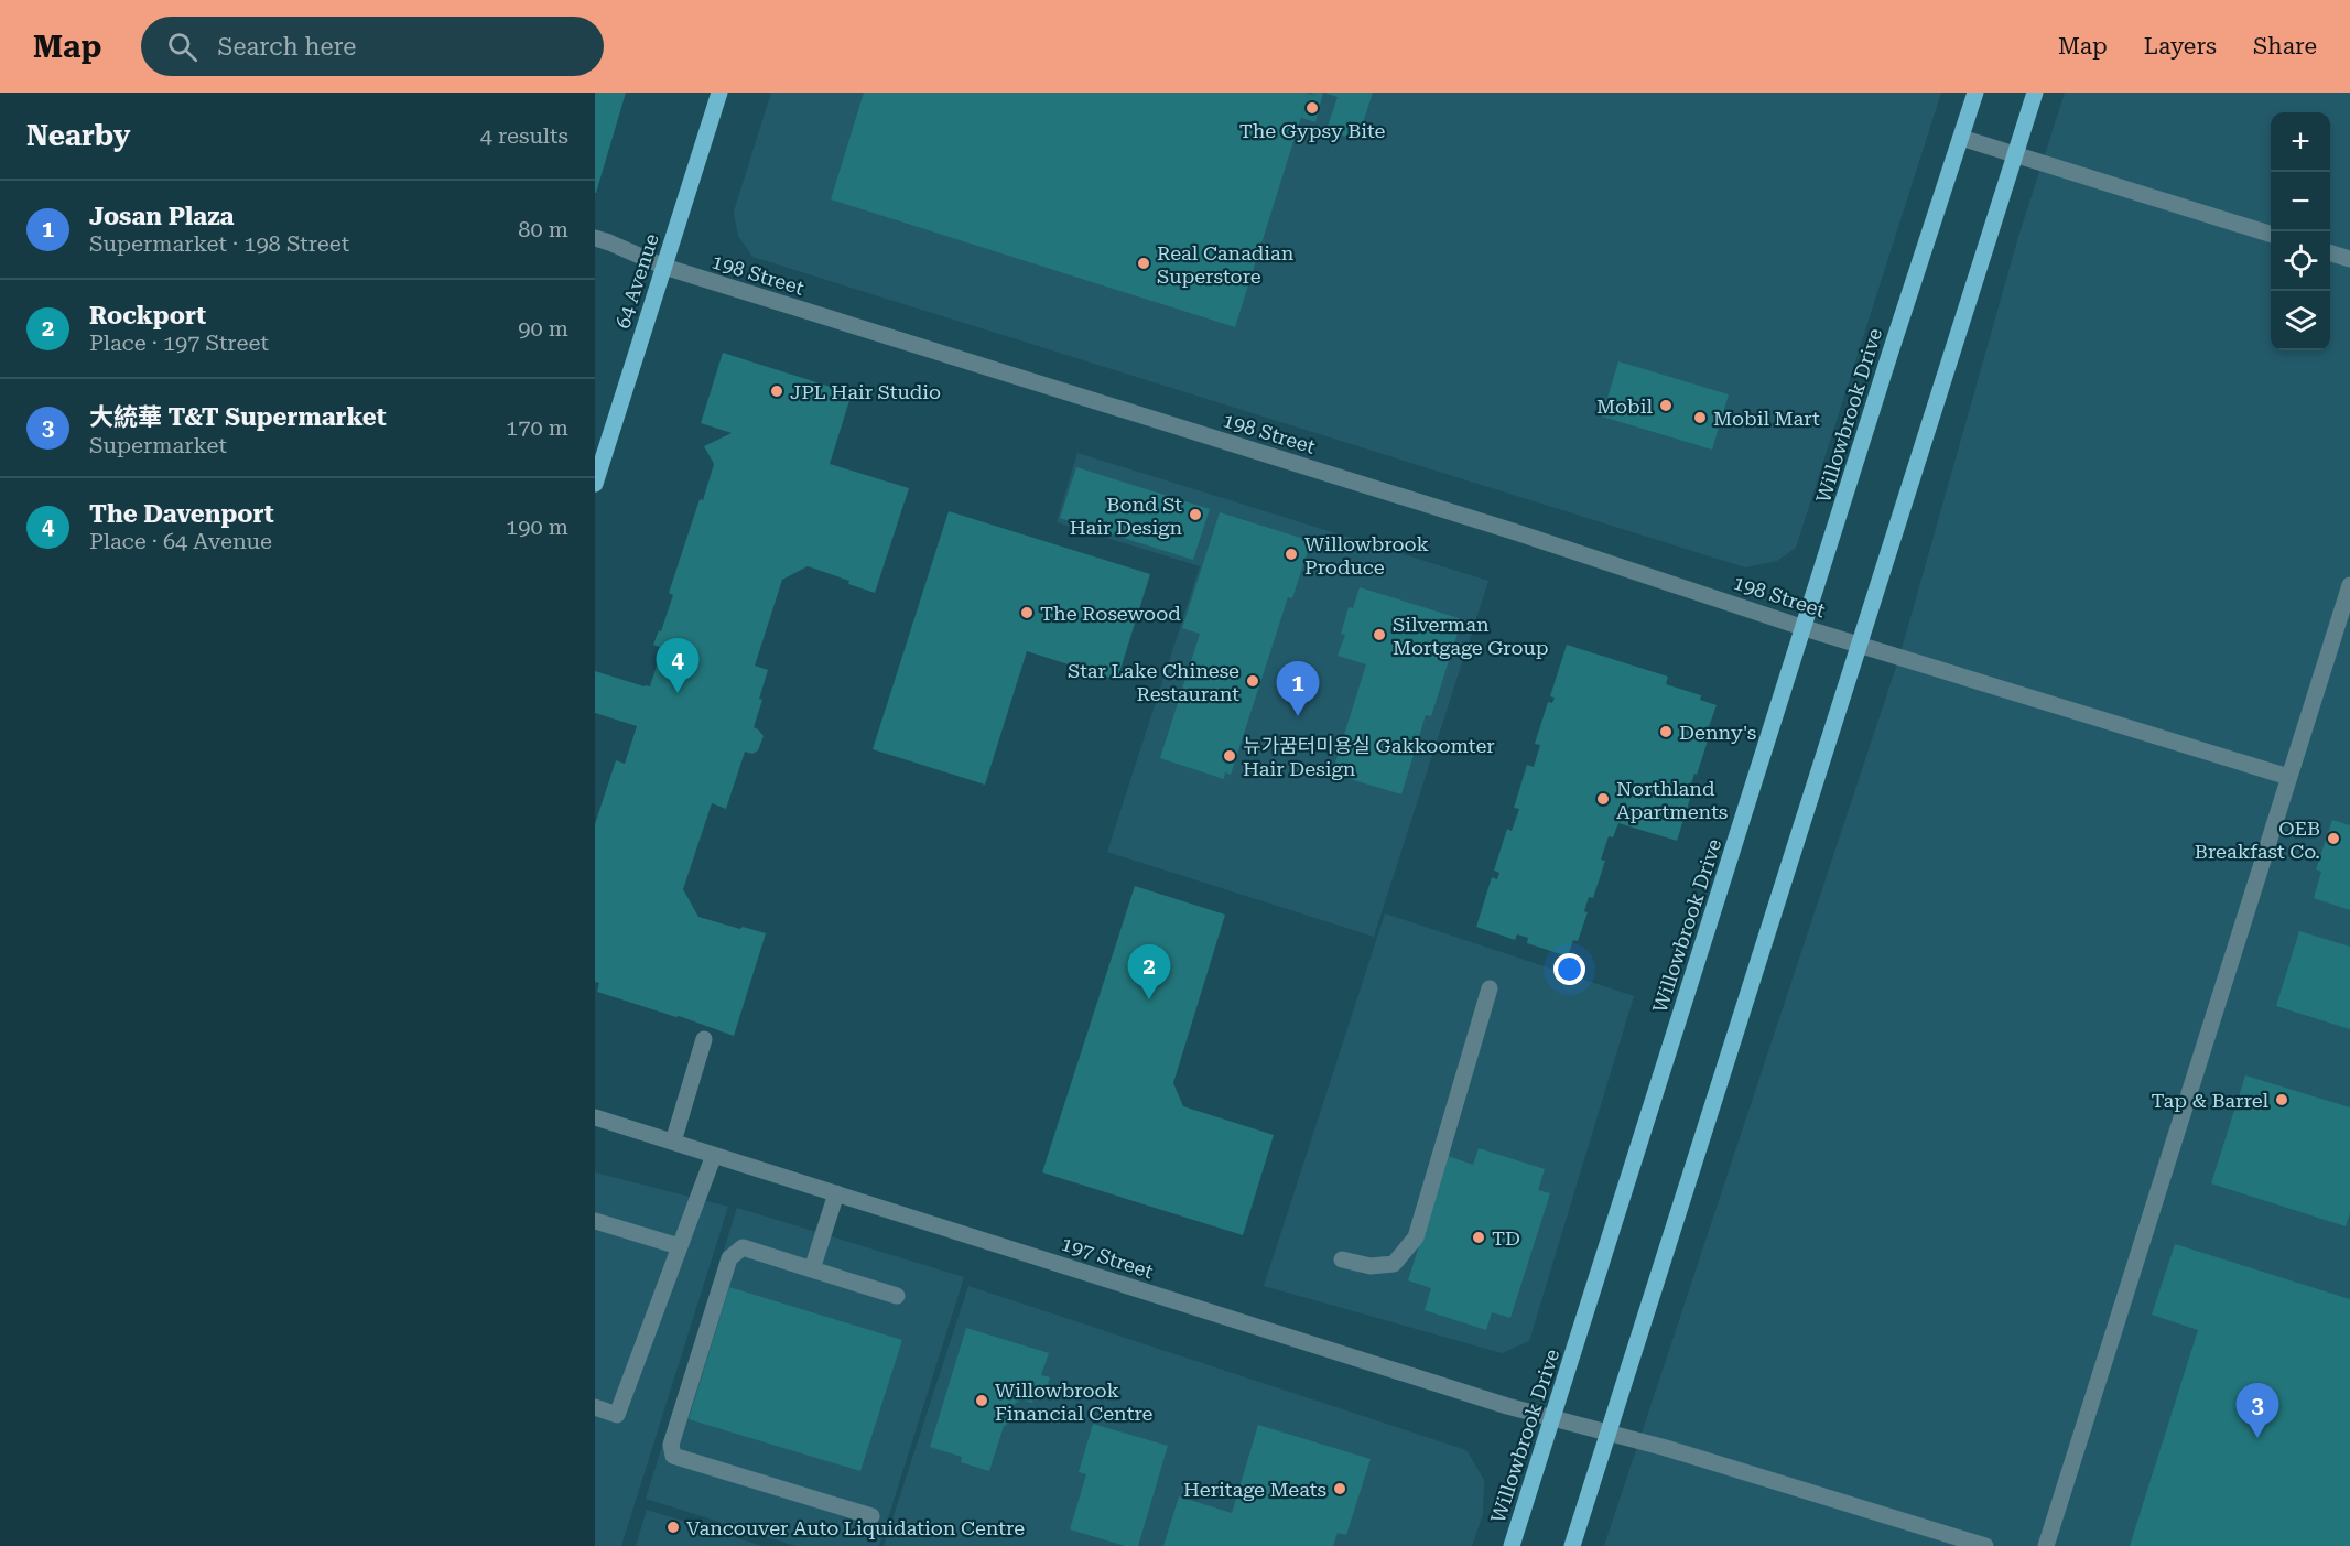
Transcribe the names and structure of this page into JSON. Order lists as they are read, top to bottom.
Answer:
{
  "streets": {
    "main road": ["64 Avenue", "Willowbrook Drive"],
    "street": ["198 Street", "197 Street"]
  },
  "crossings": [
    ["198 Street", "64 Avenue"],
    ["198 Street", "Willowbrook Drive"],
    ["Willowbrook Drive", "197 Street"]
  ],
  "places": [
    "The Gypsy Bite",
    "Real Canadian Superstore",
    "JPL Hair Studio",
    "Mobil",
    "Mobil Mart",
    "Bond St Hair Design",
    "Willowbrook Produce",
    "The Rosewood",
    "Silverman Mortgage Group",
    "Star Lake Chinese Restaurant",
    "Denny's",
    "뉴가꿈터미용실 Gakkoomter Hair Design",
    "Northland Apartments",
    "OEB Breakfast Co.",
    "Tap & Barrel",
    "TD",
    "Willowbrook Financial Centre",
    "Heritage Meats",
    "Vancouver Auto Liquidation Centre"
  ],
  "page": {
    "header": "Map",
    "search": "Search here",
    "nav": ["Map", "Layers", "Share"],
    "heading": ["Nearby", "4 results"],
    "map_buttons": ["+", "−"],
    "list": [
      {
        "mark": "1",
        "name": "Josan Plaza",
        "note": "Supermarket · 198 Street",
        "value": "80 m"
      },
      {
        "mark": "2",
        "name": "Rockport",
        "note": "Place · 197 Street",
        "value": "90 m"
      },
      {
        "mark": "3",
        "name": "大統華 T&T Supermarket",
        "note": "Supermarket",
        "value": "170 m"
      },
      {
        "mark": "4",
        "name": "The Davenport",
        "note": "Place · 64 Avenue",
        "value": "190 m"
      }
    ],
    "pins": [
      "4",
      "1",
      "2",
      "3"
    ]
  }
}
